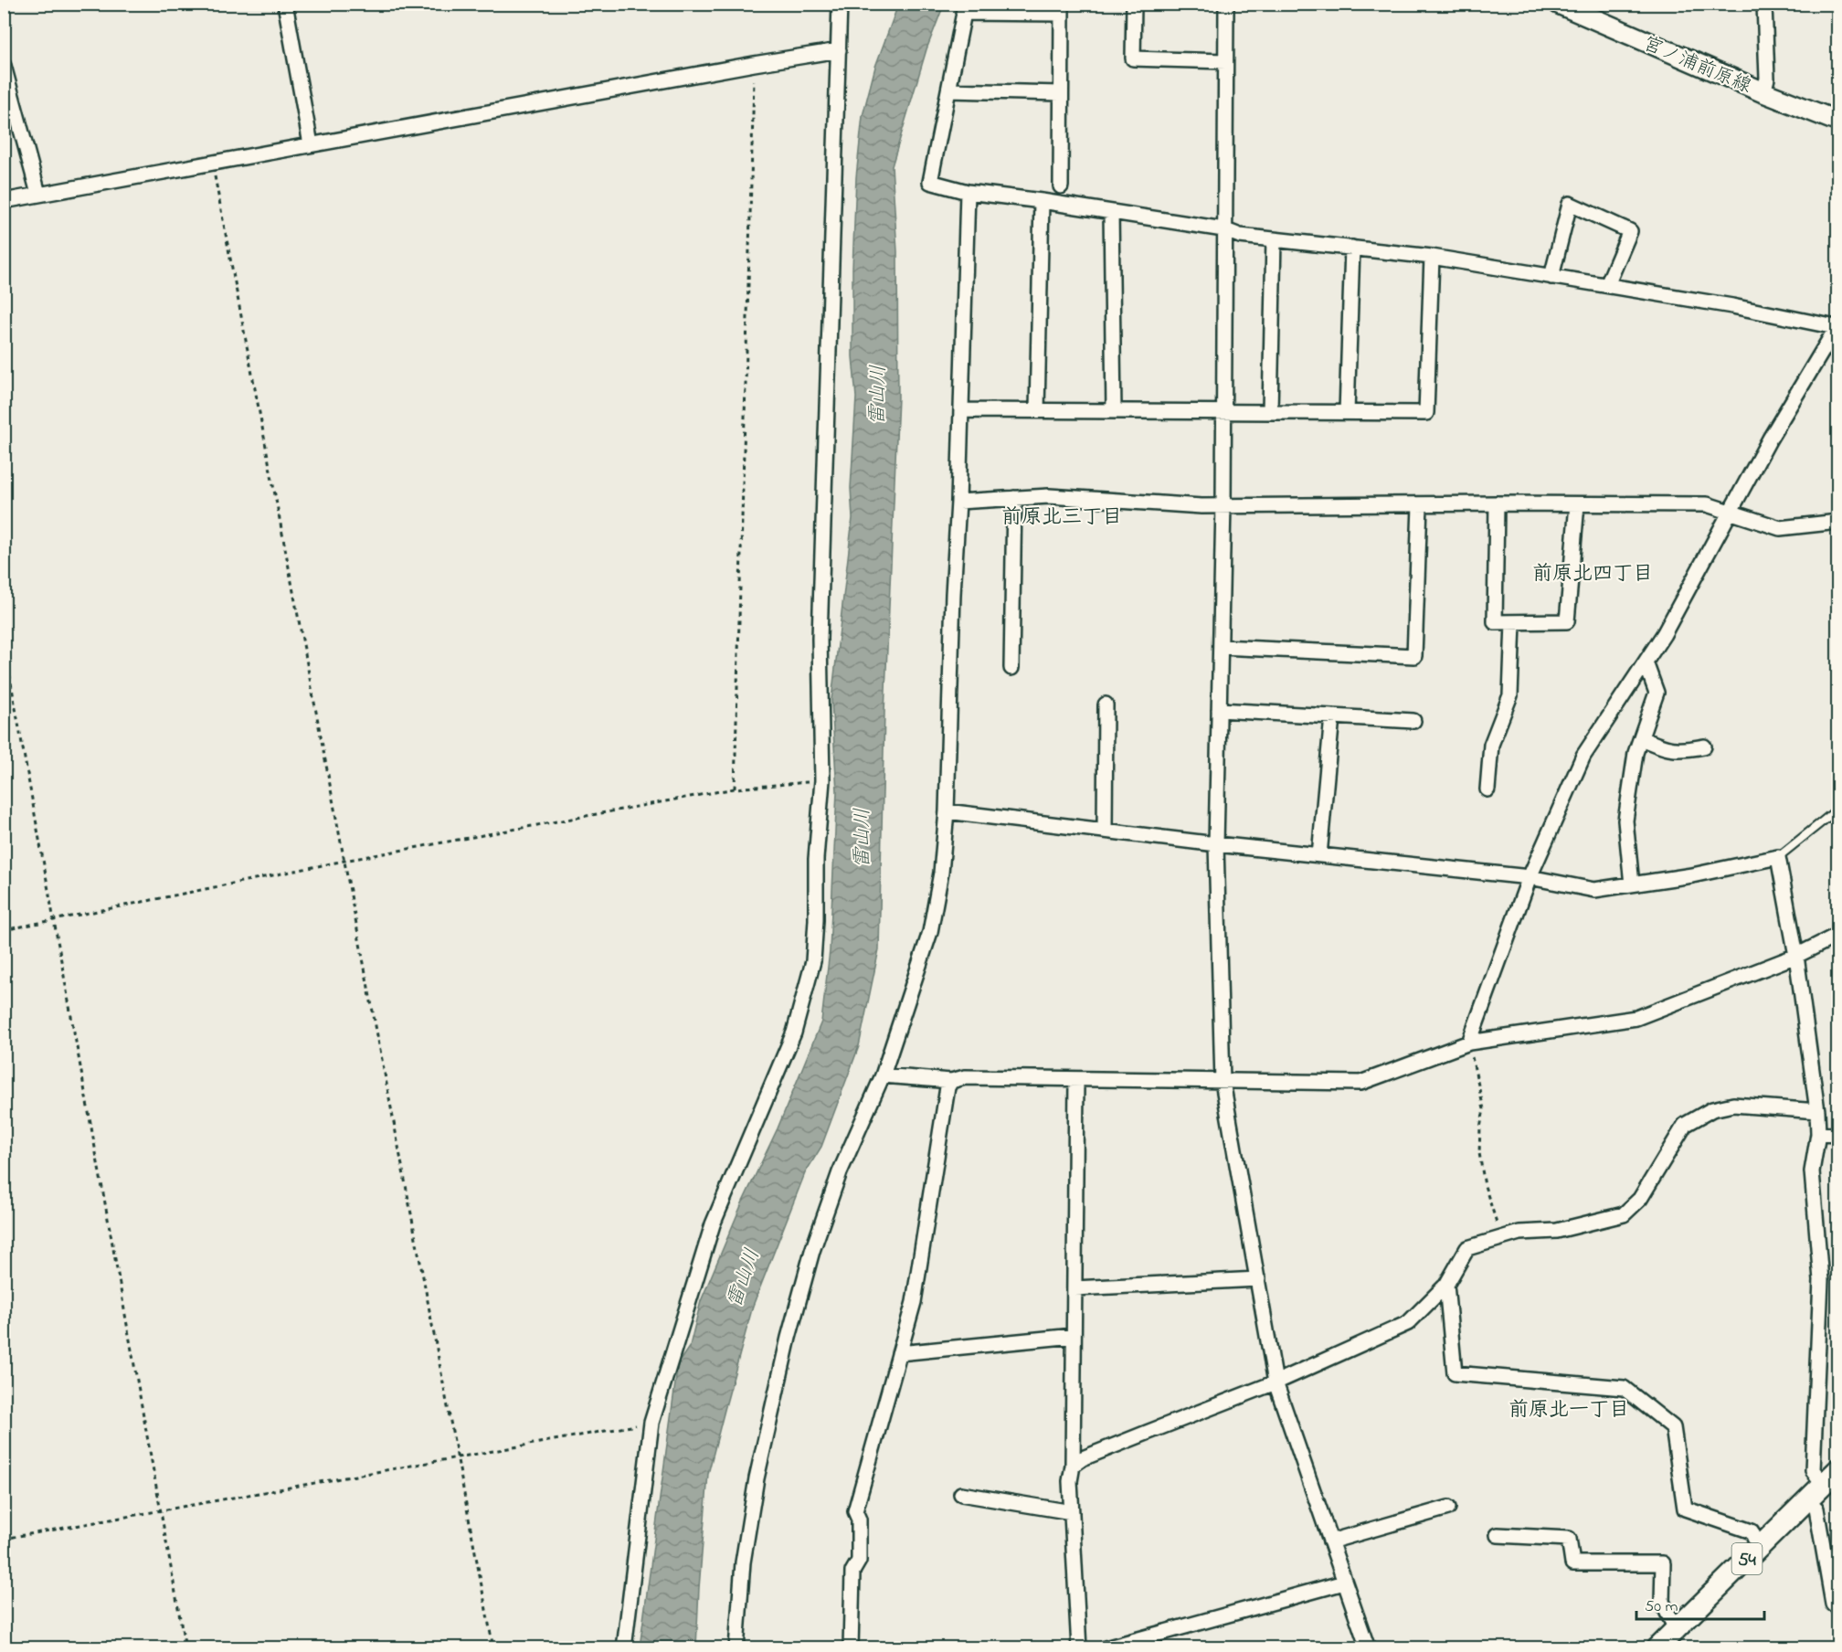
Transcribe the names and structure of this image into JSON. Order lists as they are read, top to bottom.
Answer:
{
  "streets": {
    "main road": ["宮ノ浦前原線", "54"]
  },
  "districts": ["前原北三丁目", "前原北四丁目", "前原北一丁目"],
  "water": ["雷山川"],
  "scale_bar": "50 m"
}
